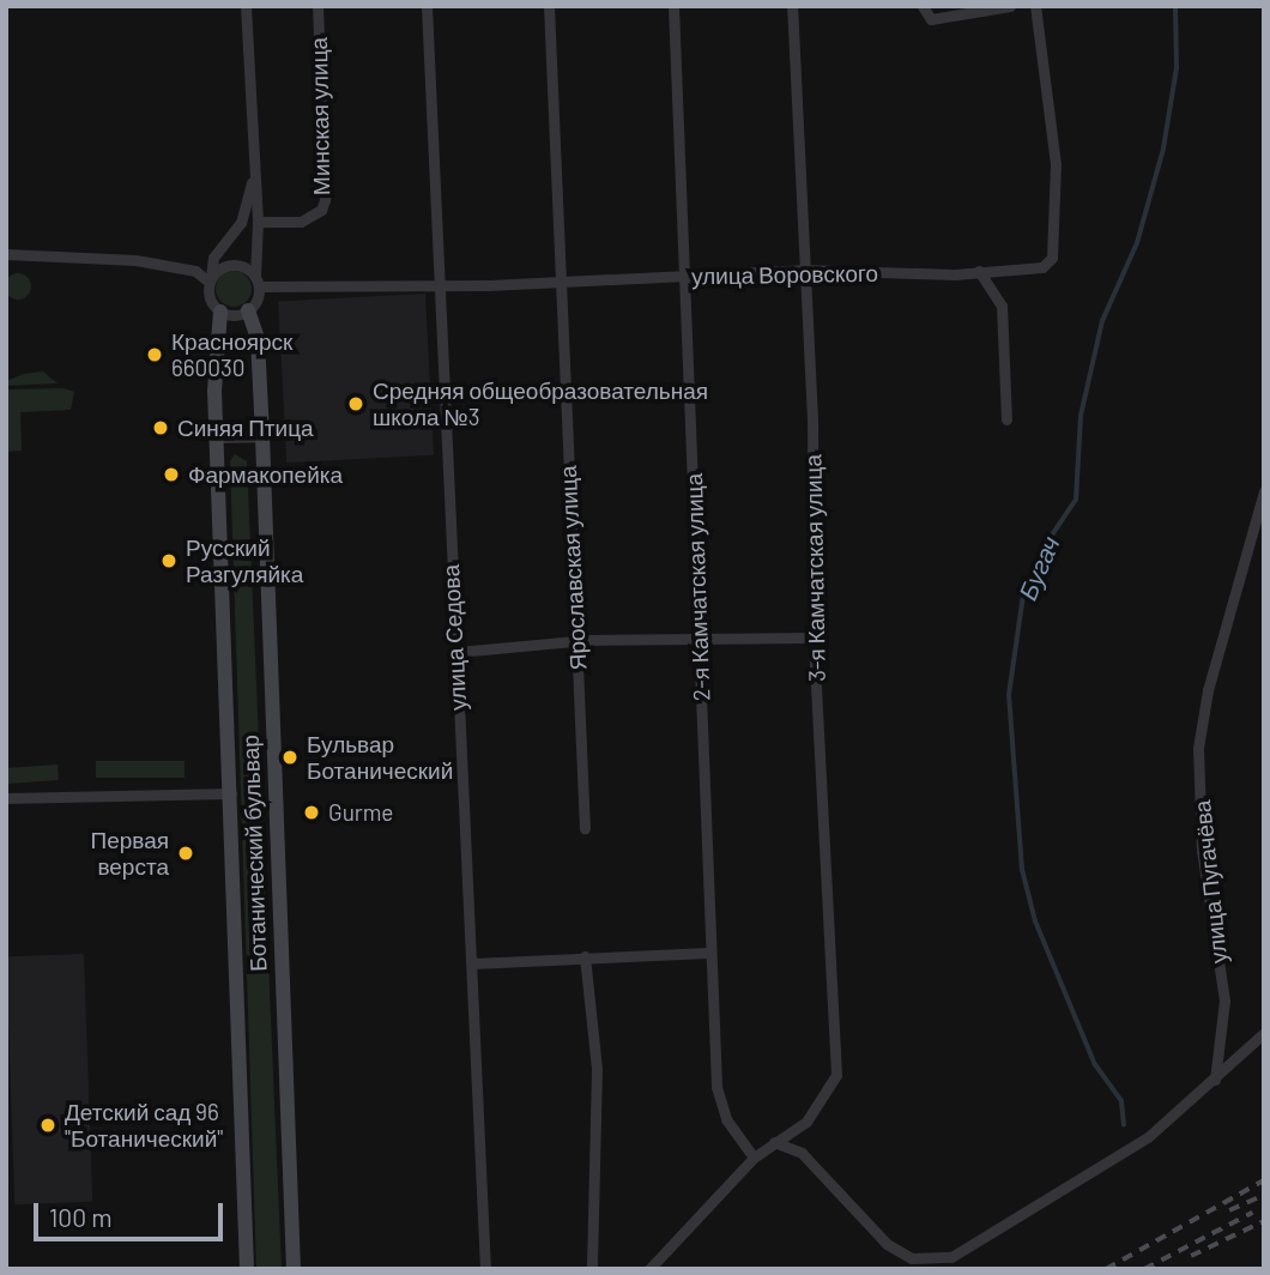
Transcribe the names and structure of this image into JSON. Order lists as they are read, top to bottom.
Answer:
{
  "streets": {
    "street": [
      "Минская улица",
      "улица Воровского",
      "Ярославская улица",
      "3-я Камчатская улица",
      "2-я Камчатская улица",
      "улица Седова",
      "Ботанический бульвар",
      "улица Пугачёва"
    ]
  },
  "crossings": [
    ["улица Воровского", "Ярославская улица"],
    ["улица Воровского", "3-я Камчатская улица"],
    ["улица Воровского", "2-я Камчатская улица"],
    ["улица Воровского", "улица Седова"],
    ["улица Воровского", "Ботанический бульвар"]
  ],
  "water": ["Бугач"],
  "places": [
    "Красноярск 660030",
    "Средняя общеобразовательная школа №3",
    "Синяя Птица",
    "Фармакопейка",
    "Русский Разгуляйка",
    "Бульвар Ботанический",
    "Gurme",
    "Первая верста",
    "Детский сад 96 \"Ботанический\""
  ],
  "scale_bar": "100 m"
}
